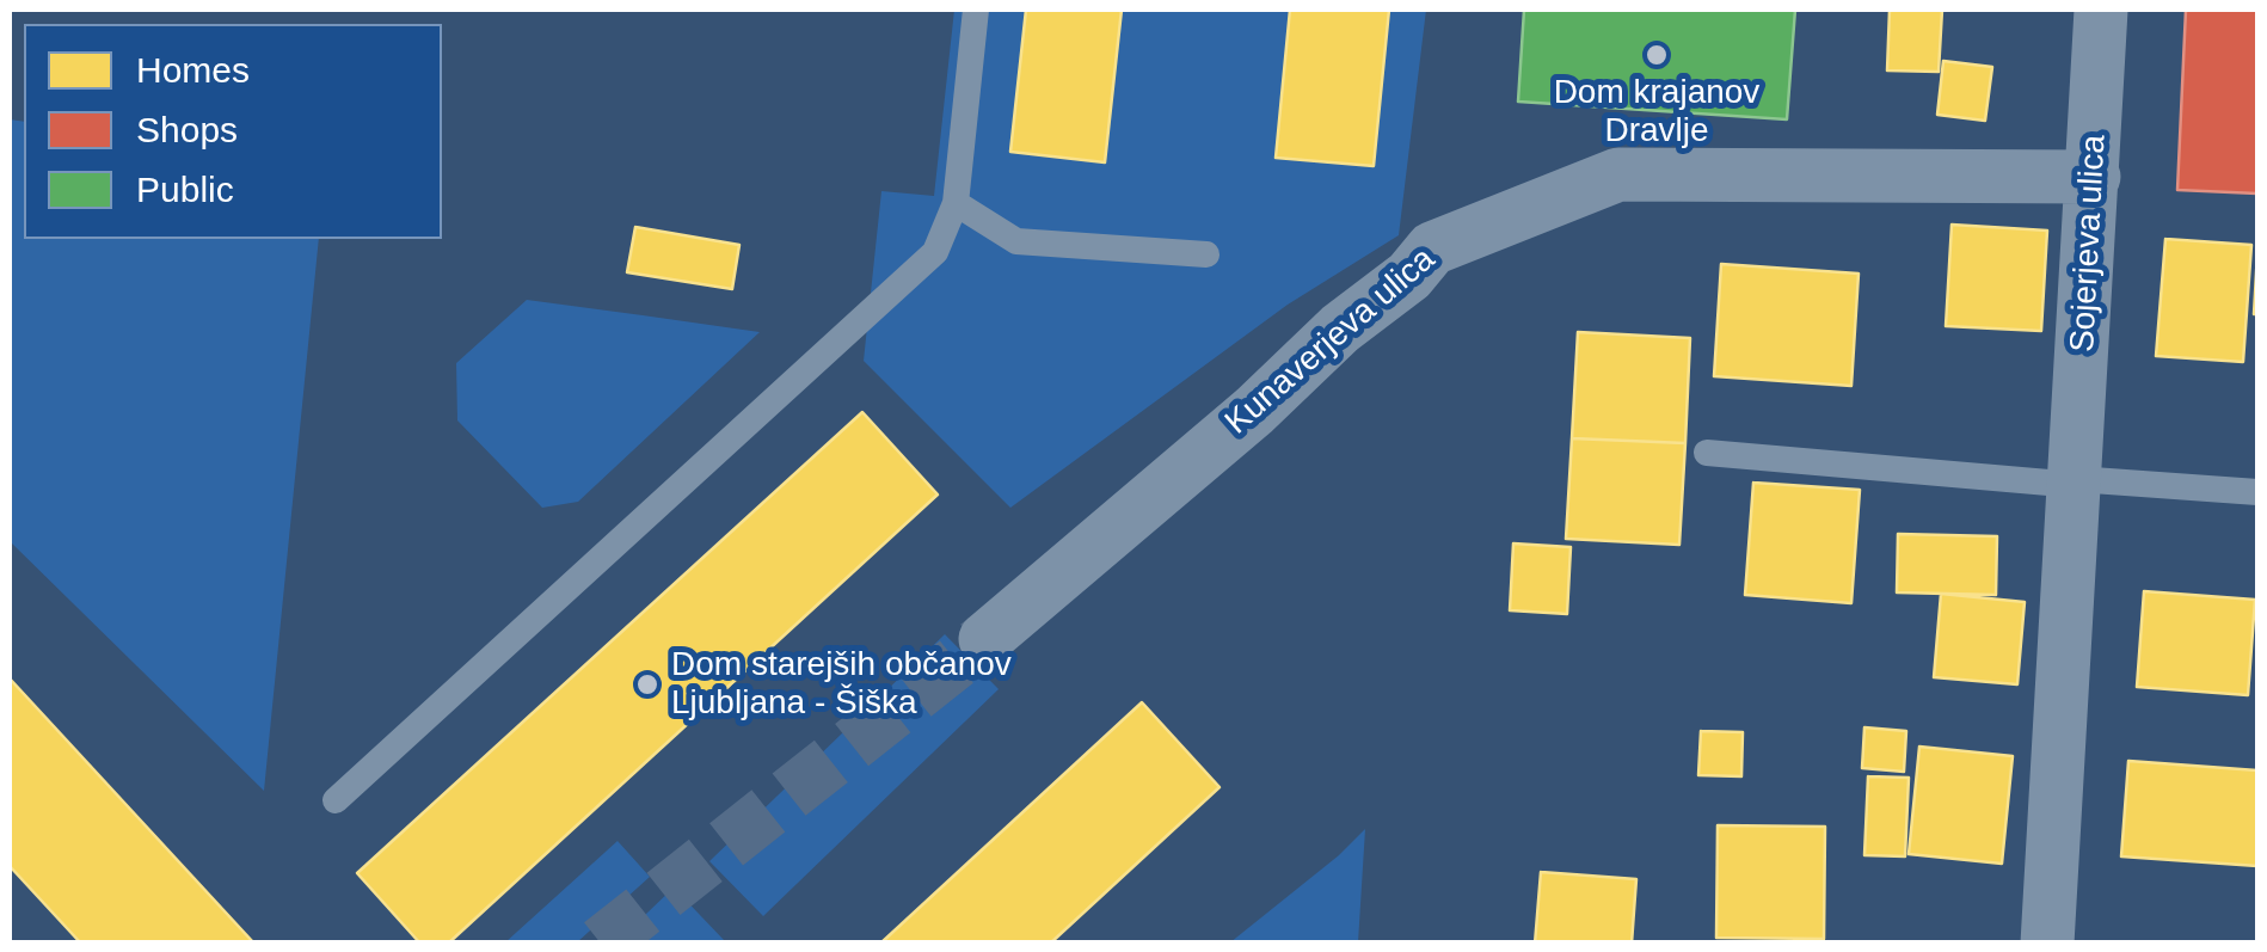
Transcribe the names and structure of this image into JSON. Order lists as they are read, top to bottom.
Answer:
{
  "streets": {
    "street": ["Sojerjeva ulica", "Kunaverjeva ulica"]
  },
  "crossings": [
    ["Sojerjeva ulica", "Kunaverjeva ulica"]
  ],
  "places": ["Dom krajanov Dravlje", "Dom starejših občanov Ljubljana - Šiška"],
  "legend": ["Homes", "Shops", "Public"]
}
